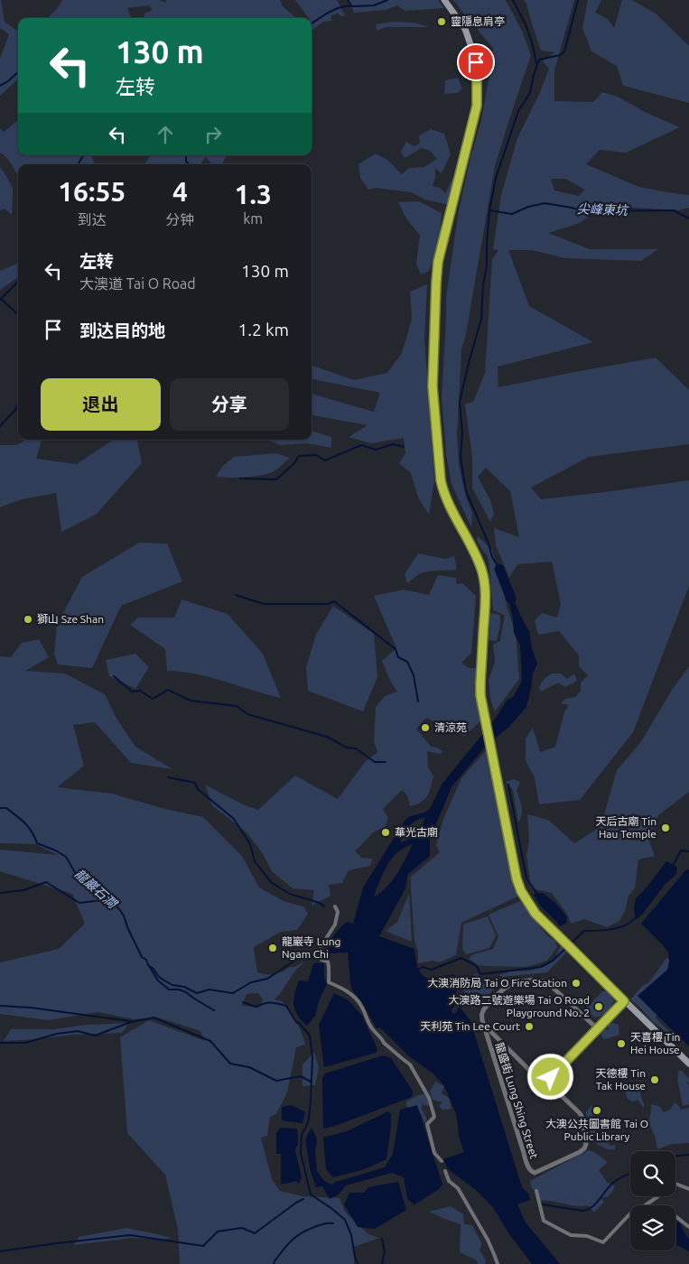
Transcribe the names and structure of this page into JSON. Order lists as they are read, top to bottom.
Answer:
{
  "streets": {
    "street": ["龍盛街 Lung Shing Street"]
  },
  "water": ["尖峰東坑", "龍巖石澗"],
  "places": [
    "靈隱息肩亭",
    "獅山 Sze Shan",
    "清涼苑",
    "天后古廟 Tin Hau Temple",
    "華光古廟",
    "龍巖寺 Lung Ngam Chi",
    "大澳消防局 Tai O Fire Station",
    "大澳路二號遊樂場 Tai O Road Playground No. 2",
    "天利苑 Tin Lee Court",
    "天喜樓 Tin Hei House",
    "天德樓 Tin Tak House",
    "大澳公共圖書館 Tai O Public Library"
  ],
  "page": {
    "turn": ["130 m", "左转"],
    "eta": [
      "16:55",
      "到达",
      "4",
      "分钟",
      "1.3",
      "km"
    ],
    "list": [
      {
        "name": "左转",
        "note": "大澳道 Tai O Road",
        "value": "130 m"
      },
      {
        "name": "到达目的地",
        "value": "1.2 km"
      }
    ],
    "buttons": ["退出", "分享"]
  }
}
